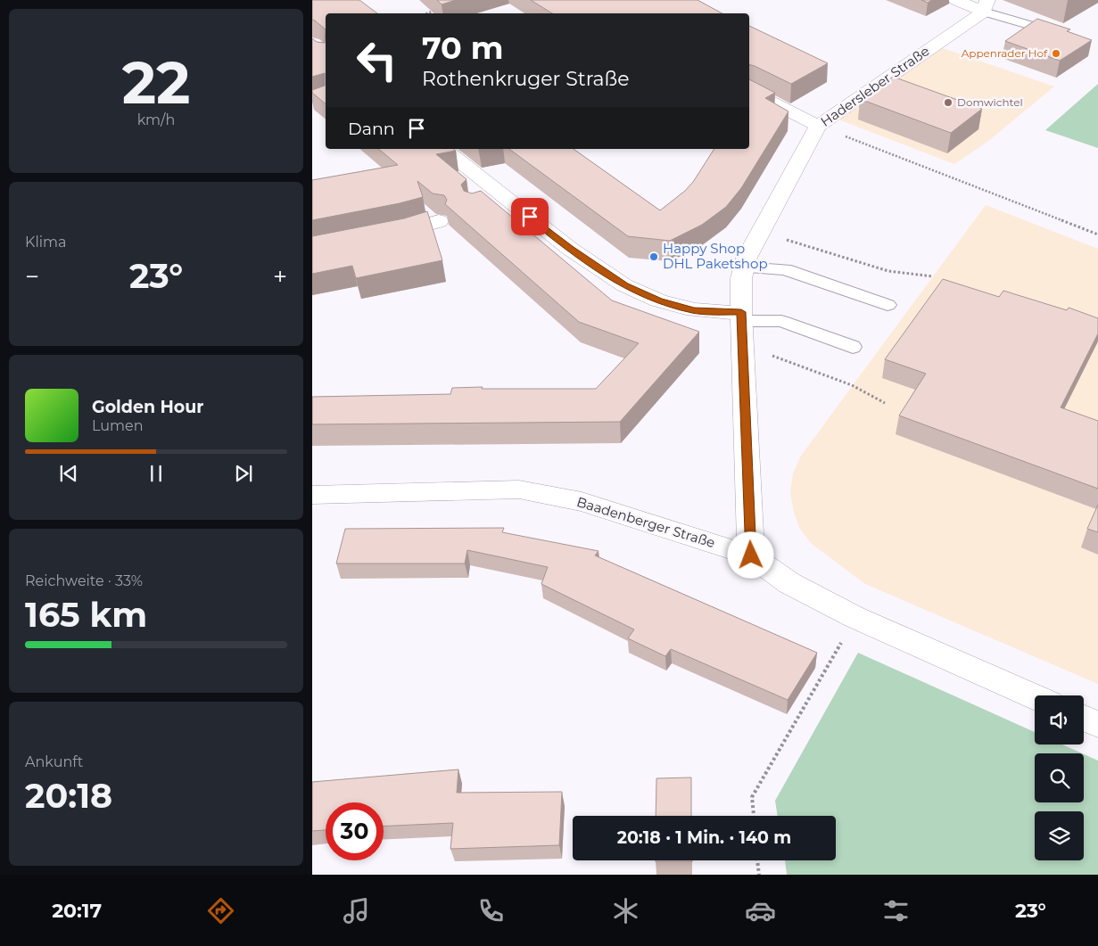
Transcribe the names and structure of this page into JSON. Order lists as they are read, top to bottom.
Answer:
{
  "streets": {
    "street": ["Hadersleber Straße", "Baadenberger Straße"]
  },
  "crossings": [
    ["Hadersleber Straße", "Baadenberger Straße"]
  ],
  "places": ["Appenrader Hof", "Domwichtel", "Happy Shop DHL Paketshop"],
  "page": {
    "tile": [
      ["22", "km/h"],
      "Klima",
      ["Reichweite · 33%", "165 km"],
      ["Ankunft", "20:18"]
    ],
    "turn": ["70 m", "Rothenkruger Straße"],
    "then": "Dann",
    "heat": ["−", "23°", "+"],
    "song": ["Golden Hour", "Lumen"],
    "limit": "30",
    "trip": "20:18 · 1 Min. · 140 m",
    "tabs": ["20:17", "23°"]
  }
}
